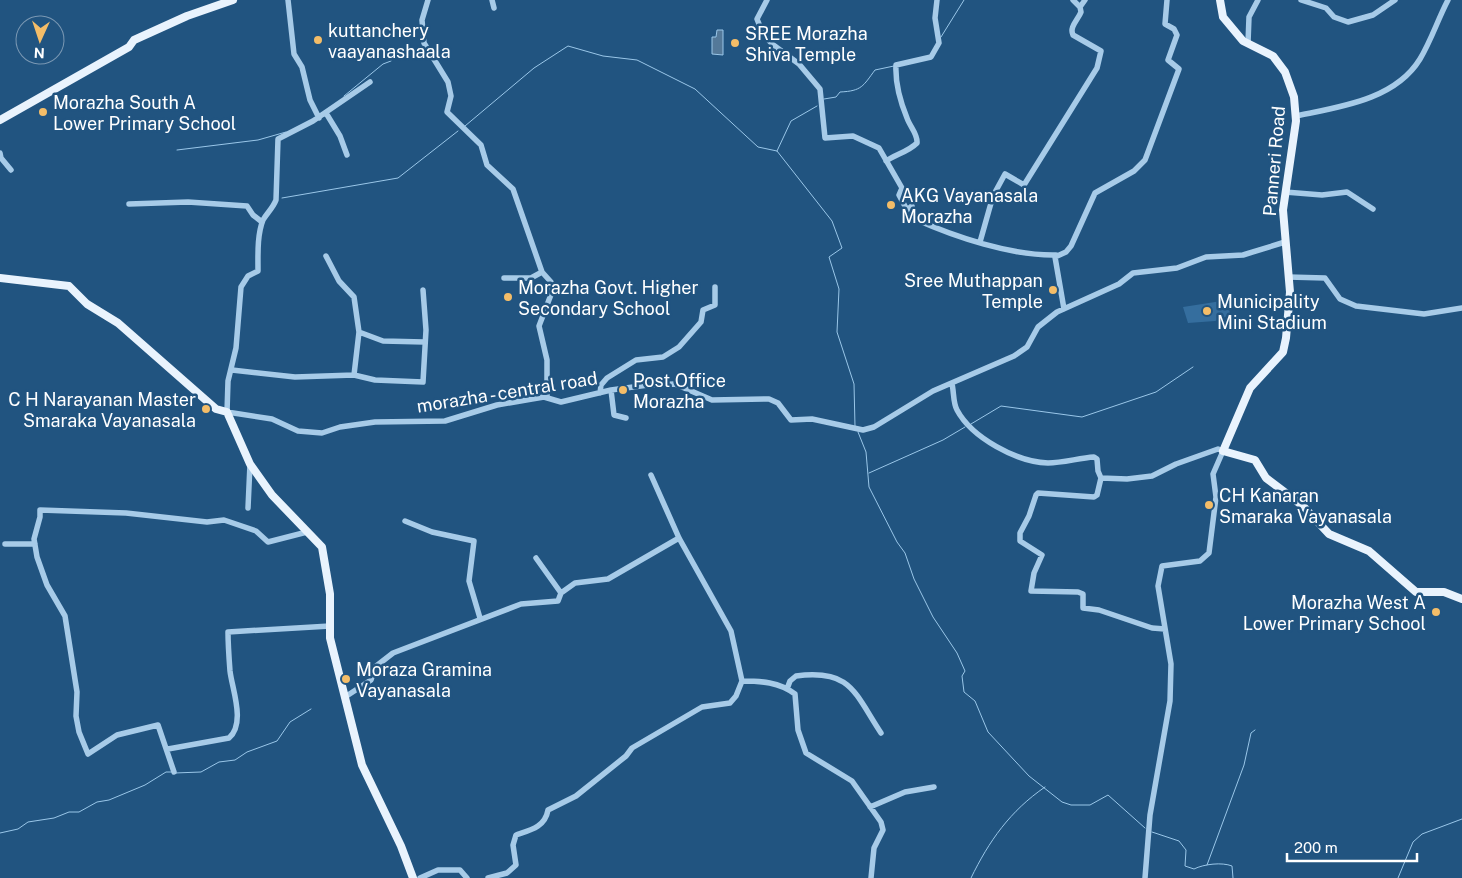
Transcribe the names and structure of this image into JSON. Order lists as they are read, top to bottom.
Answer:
{
  "streets": {
    "main road": ["Panneri Road"],
    "street": ["morazha - central road"]
  },
  "places": [
    "kuttanchery vaayanashaala",
    "SREE Morazha Shiva Temple",
    "Morazha South A Lower Primary School",
    "AKG Vayanasala Morazha",
    "Sree Muthappan Temple",
    "Morazha Govt. Higher Secondary School",
    "Municipality Mini Stadium",
    "Post Office Morazha",
    "C H Narayanan Master Smaraka Vayanasala",
    "CH Kanaran Smaraka Vayanasala",
    "Morazha West A Lower Primary School",
    "Moraza Gramina Vayanasala"
  ],
  "scale_bar": "200 m",
  "north": "bottom"
}
